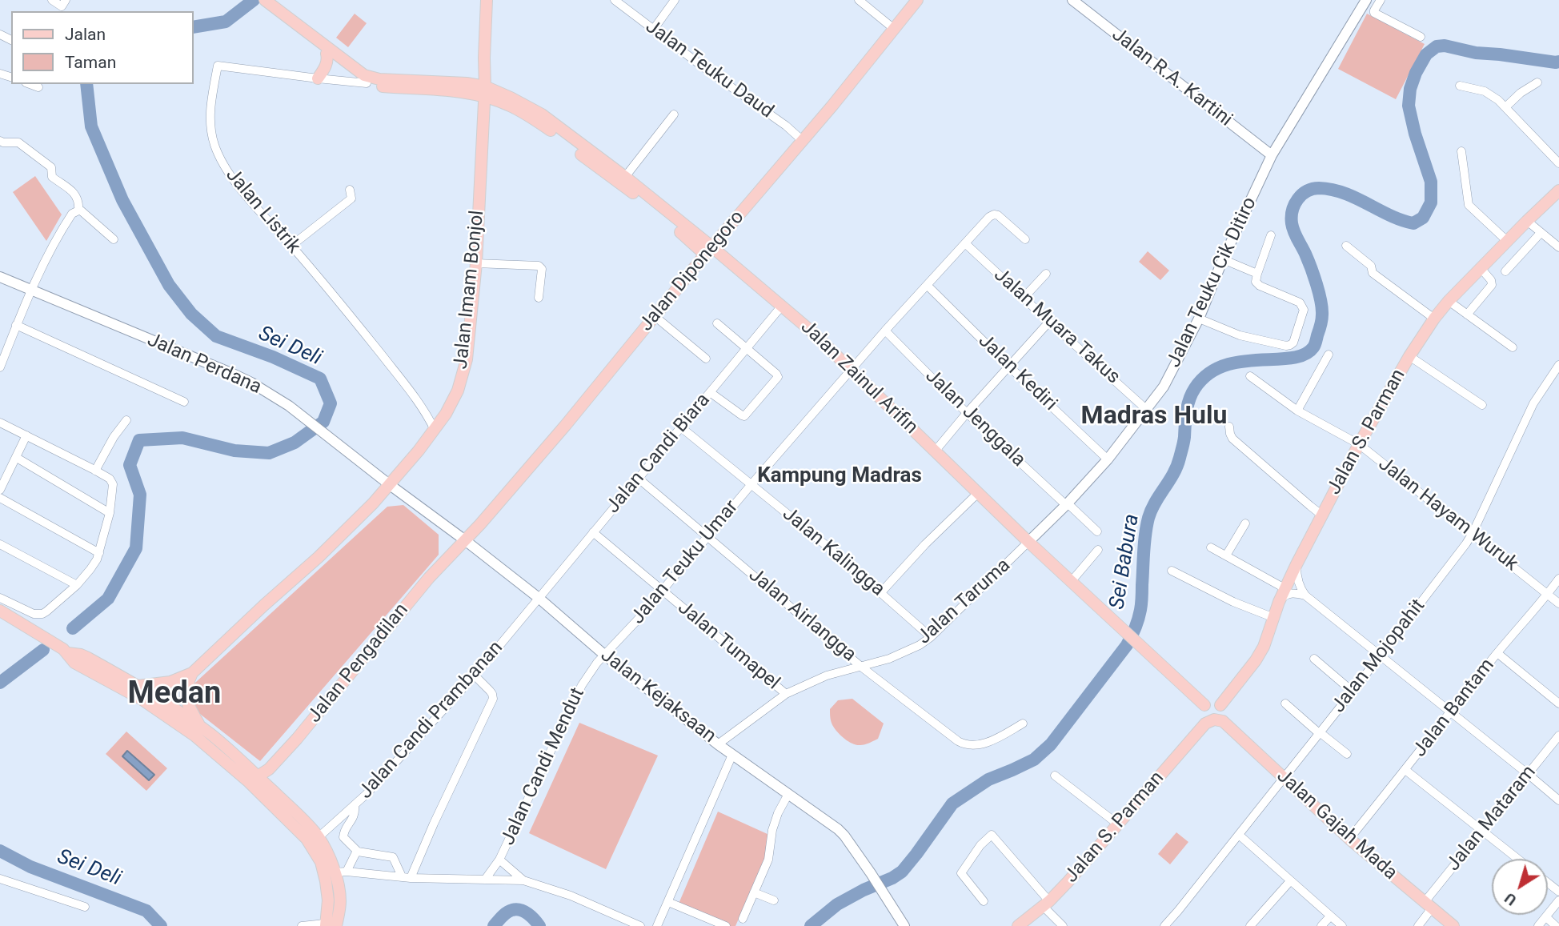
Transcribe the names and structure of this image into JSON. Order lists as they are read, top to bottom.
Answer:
{
  "streets": {
    "main road": [
      "Jalan R.A. Kartini",
      "Jalan Diponegoro",
      "Jalan Teuku Cik Ditiro",
      "Jalan Imam Bonjol",
      "Jalan Perdana",
      "Jalan Zainul Arifin",
      "Jalan S. Parman",
      "Jalan Pengadilan",
      "Jalan Kejaksaan",
      "Jalan Gajah Mada"
    ],
    "street": [
      "Jalan Teuku Daud",
      "Jalan Listrik",
      "Jalan Muara Takus",
      "Jalan Kediri",
      "Jalan Jenggala",
      "Jalan Candi Biara",
      "Jalan Hayam Wuruk",
      "Jalan Kalingga",
      "Jalan Teuku Umar",
      "Jalan Taruma",
      "Jalan Airlangga",
      "Jalan Tumapel",
      "Jalan Mojopahit",
      "Jalan Bantam",
      "Jalan Candi Prambanan",
      "Jalan Candi Mendut",
      "Jalan Mataram"
    ]
  },
  "crossings": [
    ["Jalan Teuku Daud", "Jalan Diponegoro"],
    ["Jalan R.A. Kartini", "Jalan Teuku Cik Ditiro"],
    ["Jalan Listrik", "Jalan Imam Bonjol"],
    ["Jalan Diponegoro", "Jalan Zainul Arifin"],
    ["Jalan Diponegoro", "Jalan Pengadilan"],
    ["Jalan Diponegoro", "Jalan Kejaksaan"],
    ["Jalan Teuku Cik Ditiro", "Jalan Muara Takus"],
    ["Jalan Teuku Cik Ditiro", "Jalan Kediri"],
    ["Jalan Teuku Cik Ditiro", "Jalan Zainul Arifin"],
    ["Jalan Teuku Cik Ditiro", "Jalan Jenggala"],
    ["Jalan Teuku Cik Ditiro", "Jalan Taruma"],
    ["Jalan Imam Bonjol", "Jalan Perdana"],
    ["Jalan Imam Bonjol", "Jalan Zainul Arifin"],
    ["Jalan Imam Bonjol", "Jalan Kejaksaan"],
    ["Jalan Muara Takus", "Jalan Teuku Umar"],
    ["Jalan Perdana", "Jalan Kejaksaan"],
    ["Jalan Kediri", "Jalan Teuku Umar"],
    ["Jalan Zainul Arifin", "Jalan Candi Biara"],
    ["Jalan Zainul Arifin", "Jalan Teuku Umar"],
    ["Jalan Zainul Arifin", "Jalan Taruma"],
    ["Jalan Jenggala", "Jalan Teuku Umar"],
    ["Jalan S. Parman", "Jalan Hayam Wuruk"],
    ["Jalan Candi Biara", "Jalan Kalingga"],
    ["Jalan Candi Biara", "Jalan Airlangga"],
    ["Jalan Candi Biara", "Jalan Tumapel"],
    ["Jalan Candi Biara", "Jalan Kejaksaan"],
    ["Jalan Candi Biara", "Jalan Candi Prambanan"],
    ["Jalan Hayam Wuruk", "Jalan Mojopahit"],
    ["Jalan Hayam Wuruk", "Jalan Bantam"],
    ["Jalan Kalingga", "Jalan Teuku Umar"],
    ["Jalan Kalingga", "Jalan Taruma"],
    ["Jalan Teuku Umar", "Jalan Airlangga"],
    ["Jalan Teuku Umar", "Jalan Tumapel"],
    ["Jalan Teuku Umar", "Jalan Kejaksaan"],
    ["Jalan Teuku Umar", "Jalan Candi Mendut"],
    ["Jalan Taruma", "Jalan Airlangga"],
    ["Jalan Taruma", "Jalan Tumapel"],
    ["Jalan Taruma", "Jalan Kejaksaan"],
    ["Jalan Mojopahit", "Jalan Gajah Mada"],
    ["Jalan Pengadilan", "Jalan Kejaksaan"],
    ["Jalan Kejaksaan", "Jalan Candi Prambanan"],
    ["Jalan Kejaksaan", "Jalan Candi Mendut"],
    ["Jalan Bantam", "Jalan Gajah Mada"],
    ["Jalan Mataram", "Jalan Gajah Mada"]
  ],
  "districts": ["Madras Hulu", "Kampung Madras", "Medan"],
  "water": ["Sei Deli", "Sei Babura"],
  "legend": ["Jalan", "Taman"],
  "north": "bottom left"
}
